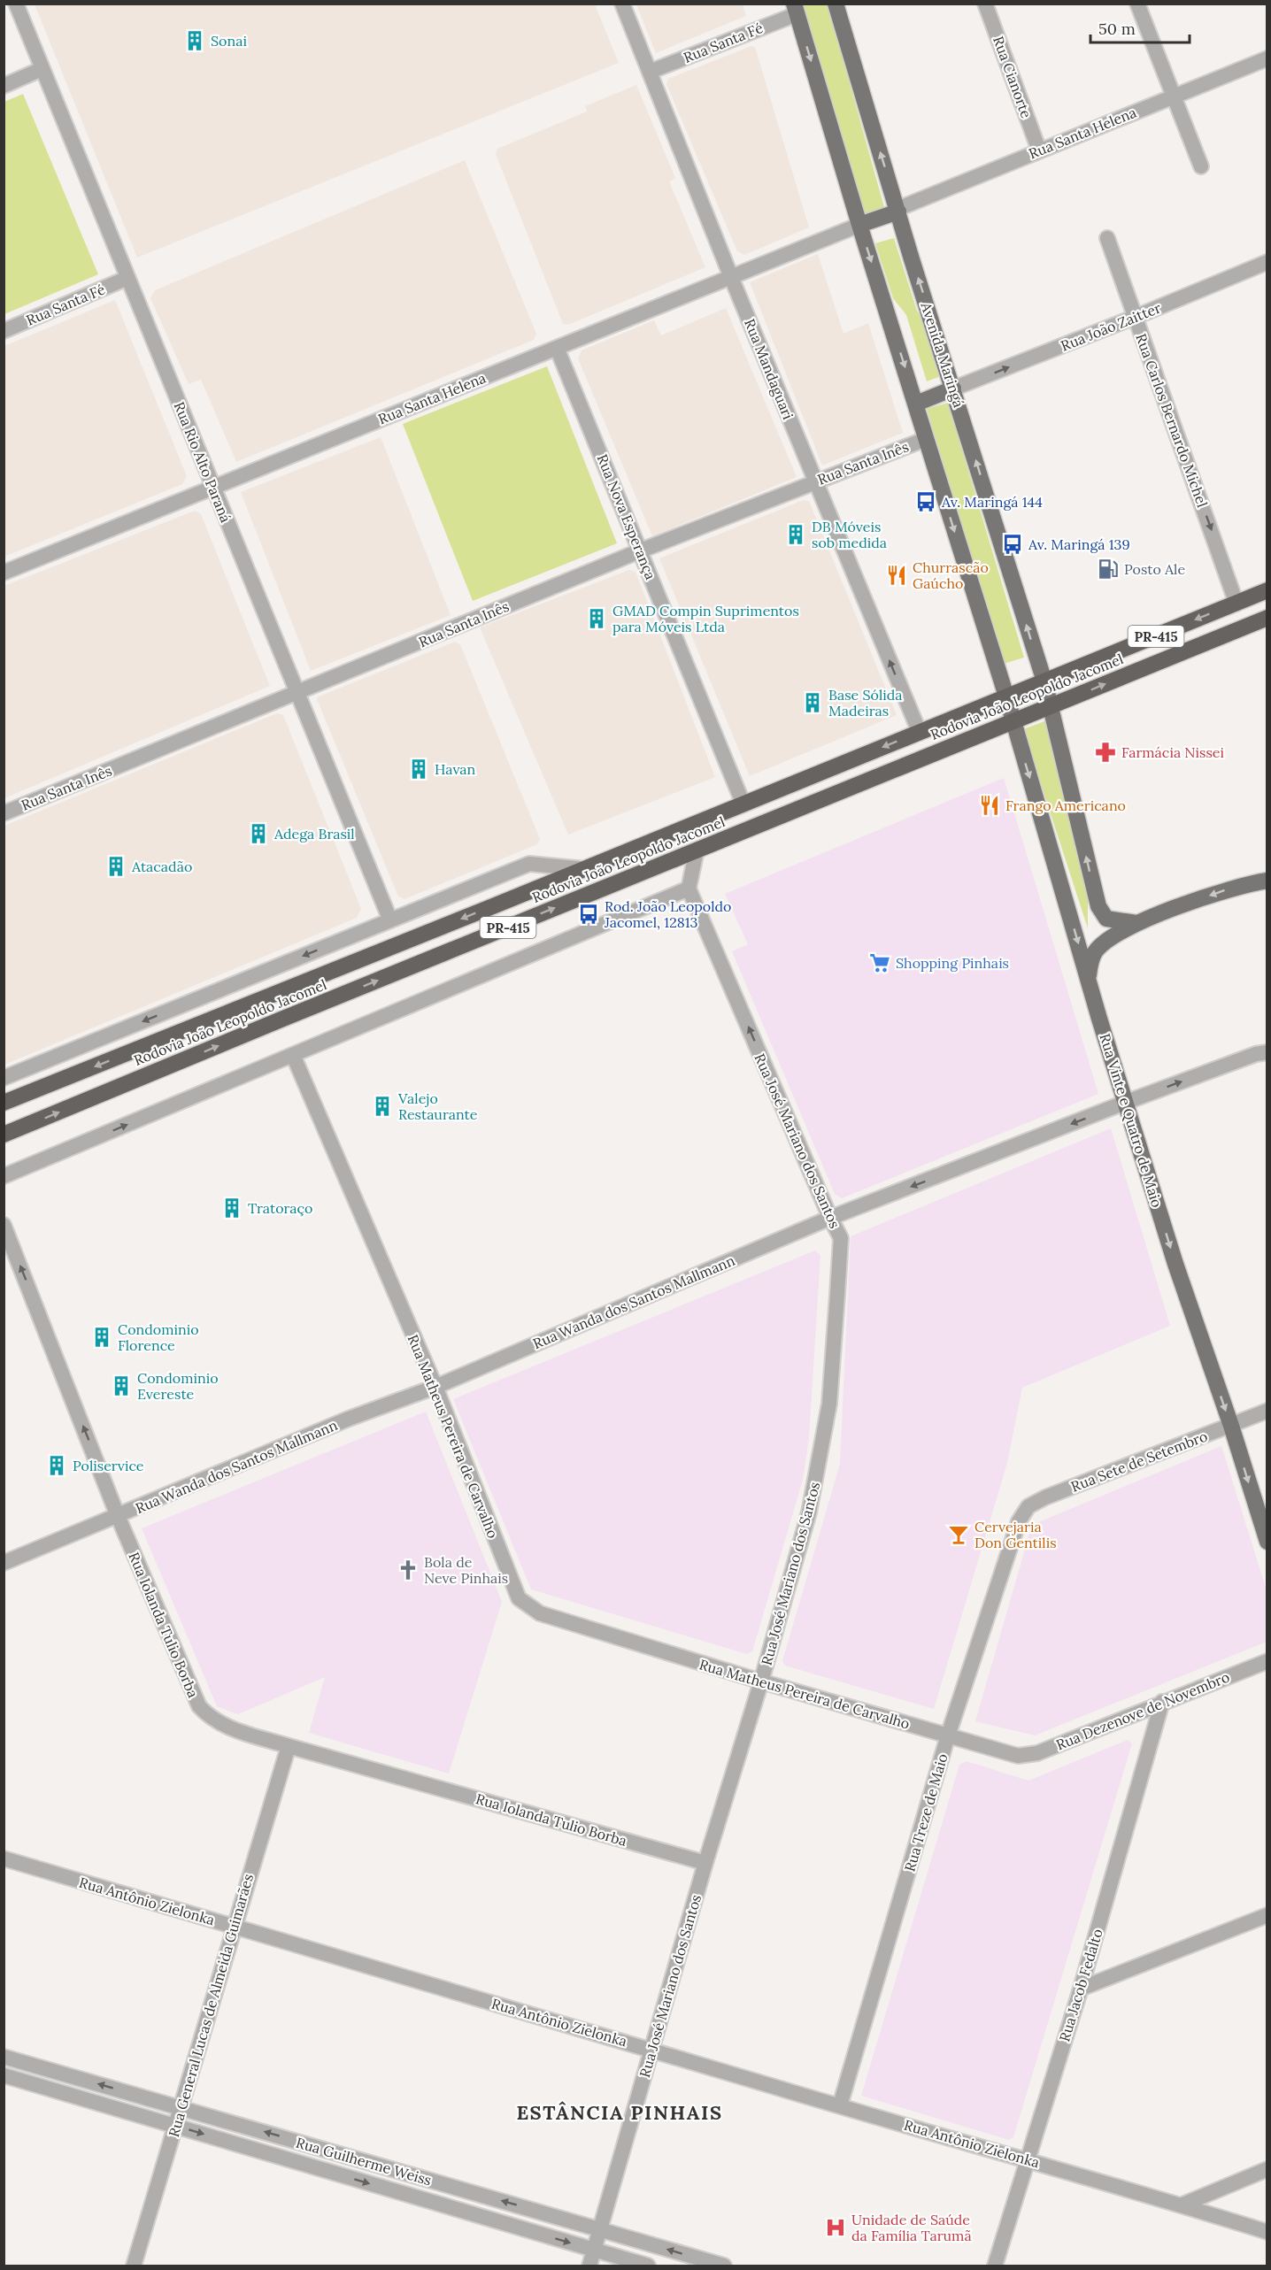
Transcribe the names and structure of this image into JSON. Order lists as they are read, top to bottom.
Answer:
{
  "streets": {
    "highway": ["PR-415", "Rodovia João Leopoldo Jacomel"],
    "main road": ["Avenida Maringá", "Rua Vinte e Quatro de Maio"],
    "street": [
      "Rua Santa Fé",
      "Rua Cianorte",
      "Rua Santa Helena",
      "Rua João Zaitter",
      "Rua Mandaguari",
      "Rua Carlos Bernardo Michel",
      "Rua Rio Alto Paraná",
      "Rua Santa Inês",
      "Rua Nova Esperança",
      "Rua José Mariano dos Santos",
      "Rua Wanda dos Santos Mallmann",
      "Rua Matheus Pereira de Carvalho",
      "Rua Sete de Setembro",
      "Rua Iolanda Tulio Borba",
      "Rua Dezenove de Novembro",
      "Rua Treze de Maio",
      "Rua Antônio Zielonka",
      "Rua Jacob Fedalto",
      "Rua General Lucas de Almeida Guimarães",
      "Rua Guilherme Weiss"
    ]
  },
  "crossings": [
    ["Rua Santa Fé", "Rua Mandaguari"],
    ["Rua Santa Fé", "Rua Rio Alto Paraná"],
    ["Rua Cianorte", "Rua Santa Helena"],
    ["Rua Santa Helena", "Avenida Maringá"],
    ["Rua Santa Helena", "Rua Mandaguari"],
    ["Rua Santa Helena", "Rua Rio Alto Paraná"],
    ["Rua Santa Helena", "Rua Nova Esperança"],
    ["Rua João Zaitter", "Avenida Maringá"],
    ["Rua João Zaitter", "Rua Carlos Bernardo Michel"],
    ["Avenida Maringá", "Rodovia João Leopoldo Jacomel"],
    ["Rua Mandaguari", "Rua Santa Inês"],
    ["Rua Mandaguari", "Rodovia João Leopoldo Jacomel"],
    ["Rua Carlos Bernardo Michel", "Rodovia João Leopoldo Jacomel"],
    ["Rua Rio Alto Paraná", "Rua Santa Inês"],
    ["Rua Rio Alto Paraná", "Rodovia João Leopoldo Jacomel"],
    ["Rua Santa Inês", "Rua Nova Esperança"],
    ["Rua Nova Esperança", "Rodovia João Leopoldo Jacomel"],
    ["Rodovia João Leopoldo Jacomel", "Rua Vinte e Quatro de Maio"],
    ["Rua Vinte e Quatro de Maio", "Rua Wanda dos Santos Mallmann"],
    ["Rua Vinte e Quatro de Maio", "Rua Sete de Setembro"],
    ["Rua José Mariano dos Santos", "Rua Wanda dos Santos Mallmann"],
    ["Rua José Mariano dos Santos", "Rua Matheus Pereira de Carvalho"],
    ["Rua José Mariano dos Santos", "Rua Iolanda Tulio Borba"],
    ["Rua José Mariano dos Santos", "Rua Antônio Zielonka"],
    ["Rua José Mariano dos Santos", "Rua Guilherme Weiss"],
    ["Rua Wanda dos Santos Mallmann", "Rua Matheus Pereira de Carvalho"],
    ["Rua Wanda dos Santos Mallmann", "Rua Iolanda Tulio Borba"],
    ["Rua Matheus Pereira de Carvalho", "Rua Dezenove de Novembro"],
    ["Rua Matheus Pereira de Carvalho", "Rua Treze de Maio"],
    ["Rua Sete de Setembro", "Rua Treze de Maio"],
    ["Rua Iolanda Tulio Borba", "Rua General Lucas de Almeida Guimarães"],
    ["Rua Dezenove de Novembro", "Rua Jacob Fedalto"],
    ["Rua Treze de Maio", "Rua Antônio Zielonka"],
    ["Rua Antônio Zielonka", "Rua Jacob Fedalto"],
    ["Rua Antônio Zielonka", "Rua General Lucas de Almeida Guimarães"],
    ["Rua General Lucas de Almeida Guimarães", "Rua Guilherme Weiss"]
  ],
  "one_way": ["Rua João Zaitter", "Rua Carlos Bernardo Michel"],
  "districts": ["ESTÂNCIA PINHAIS"],
  "places": {
    "building": [
      "Sonai",
      "DB Móveis sob medida",
      "GMAD Compin Suprimentos para Móveis Ltda",
      "Base Sólida Madeiras",
      "Havan",
      "Adega Brasil",
      "Atacadão",
      "Valejo Restaurante",
      "Tratoraço",
      "Condominio Florence",
      "Condominio Evereste",
      "Poliservice"
    ],
    "bus stop": ["Av. Maringá 144", "Av. Maringá 139", "Rod. João Leopoldo Jacomel, 12813"],
    "fuel station": ["Posto Ale"],
    "restaurant": ["Churrascão Gaúcho", "Frango Americano"],
    "pharmacy": ["Farmácia Nissei"],
    "supermarket": ["Shopping Pinhais"],
    "bar": ["Cervejaria Don Gentilis"],
    "church": ["Bola de Neve Pinhais"],
    "hospital": ["Unidade de Saúde da Família Tarumã"]
  },
  "scale_bar": "50 m"
}
